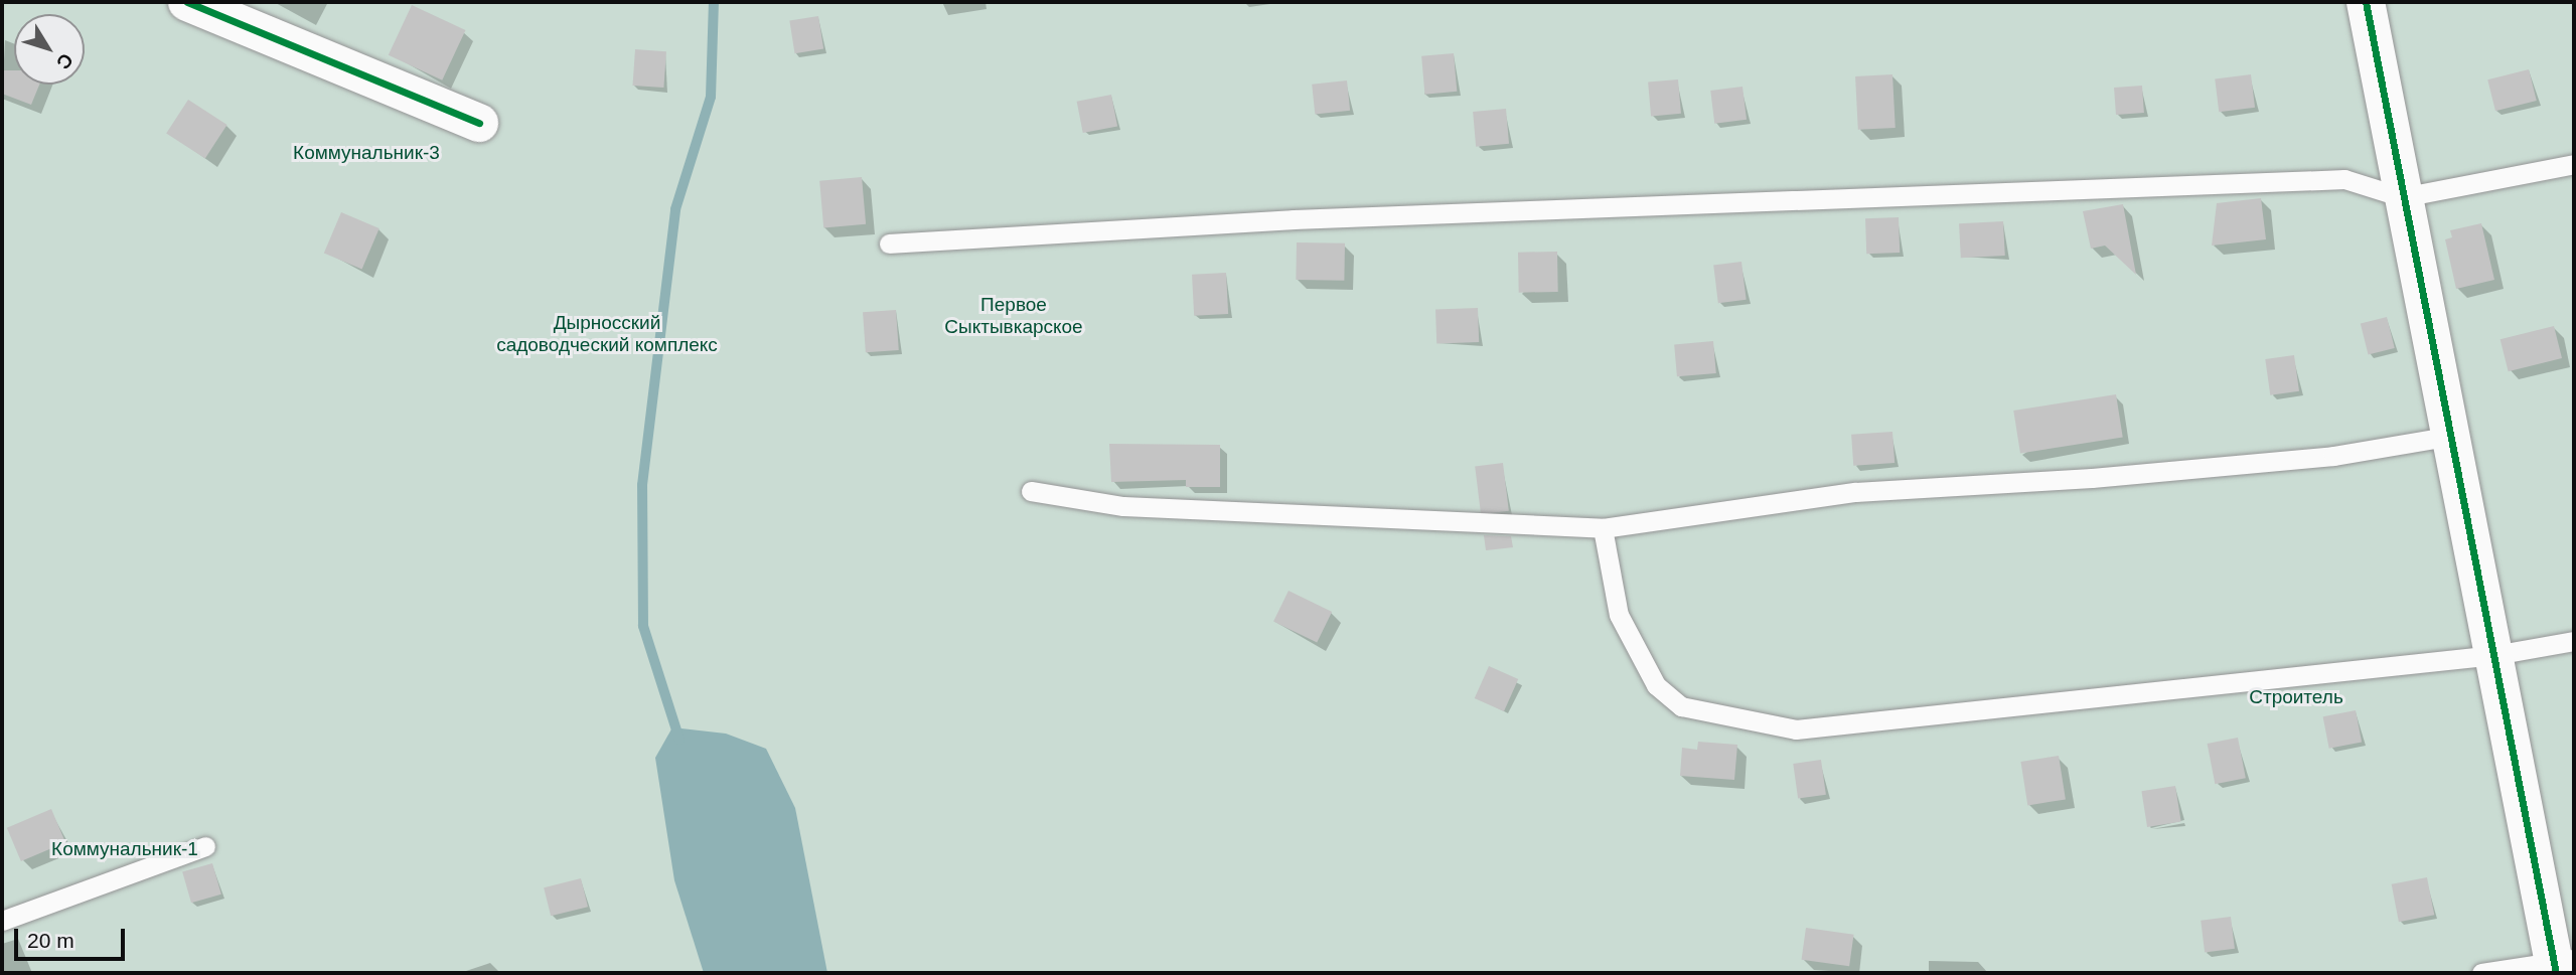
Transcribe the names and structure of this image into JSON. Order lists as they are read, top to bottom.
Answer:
{
  "parks": [
    "Коммунальник-3",
    "Первое Сыктывкарское",
    "Дырносский садоводческий комплекс",
    "Строитель",
    "Коммунальник-1"
  ],
  "scale_bar": "20 m",
  "north": "bottom right"
}
